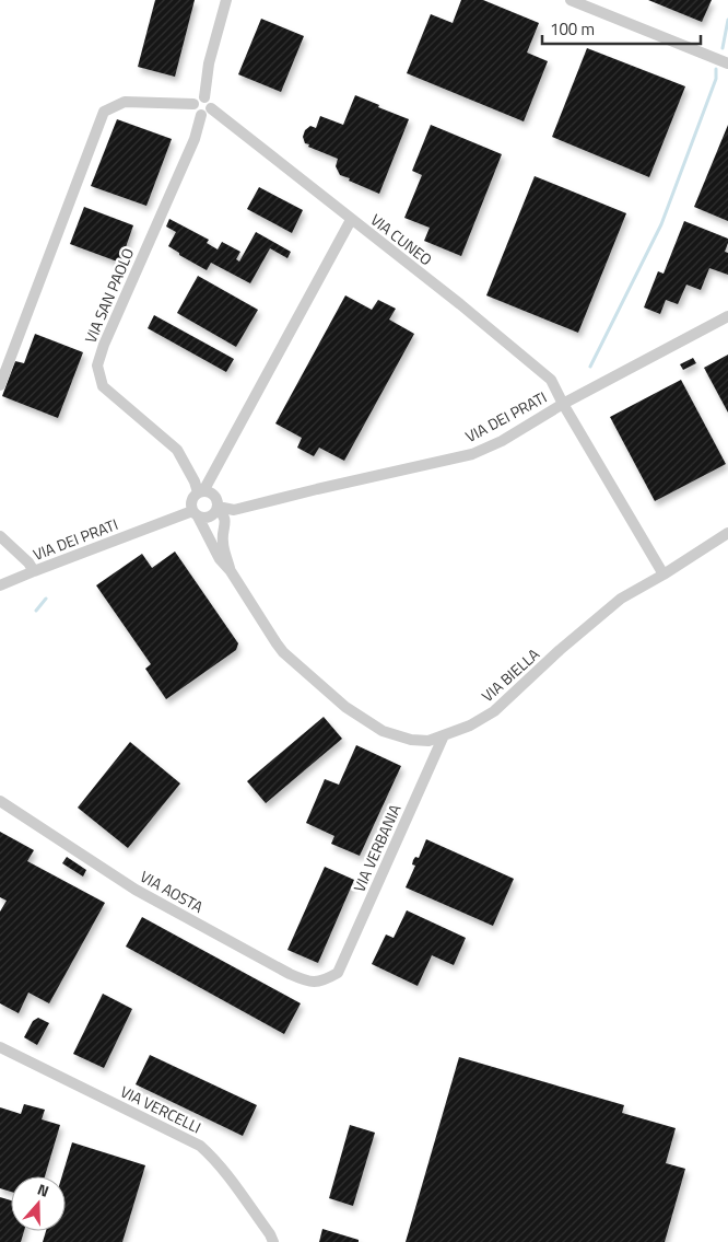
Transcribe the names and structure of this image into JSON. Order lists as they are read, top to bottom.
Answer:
{
  "streets": {
    "street": [
      "VIA CUNEO",
      "VIA SAN PAOLO",
      "VIA DEI PRATI",
      "VIA BIELLA",
      "VIA VERBANIA",
      "VIA AOSTA",
      "VIA VERCELLI"
    ]
  },
  "crossings": [
    ["VIA CUNEO", "VIA SAN PAOLO"],
    ["VIA CUNEO", "VIA DEI PRATI"],
    ["VIA SAN PAOLO", "VIA DEI PRATI"],
    ["VIA SAN PAOLO", "VIA BIELLA"],
    ["VIA DEI PRATI", "VIA BIELLA"],
    ["VIA BIELLA", "VIA VERBANIA"],
    ["VIA VERBANIA", "VIA AOSTA"]
  ],
  "scale_bar": "100 m",
  "north": "top"
}
